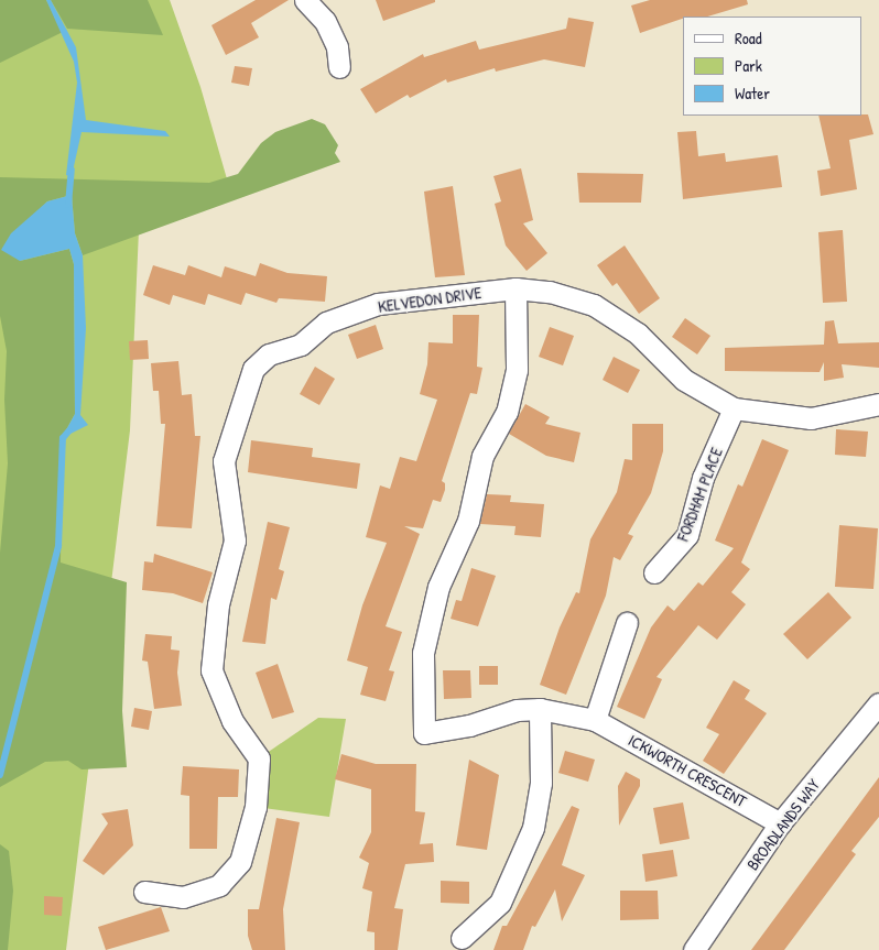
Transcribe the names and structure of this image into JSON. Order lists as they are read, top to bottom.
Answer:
{
  "streets": {
    "street": [
      "KELVEDON DRIVE",
      "FORDHAM PLACE",
      "ICKWORTH CRESCENT",
      "BROADLANDS WAY"
    ]
  },
  "crossings": [
    ["KELVEDON DRIVE", "FORDHAM PLACE"],
    ["KELVEDON DRIVE", "ICKWORTH CRESCENT"],
    ["ICKWORTH CRESCENT", "BROADLANDS WAY"]
  ],
  "legend": ["Road", "Park", "Water"]
}
